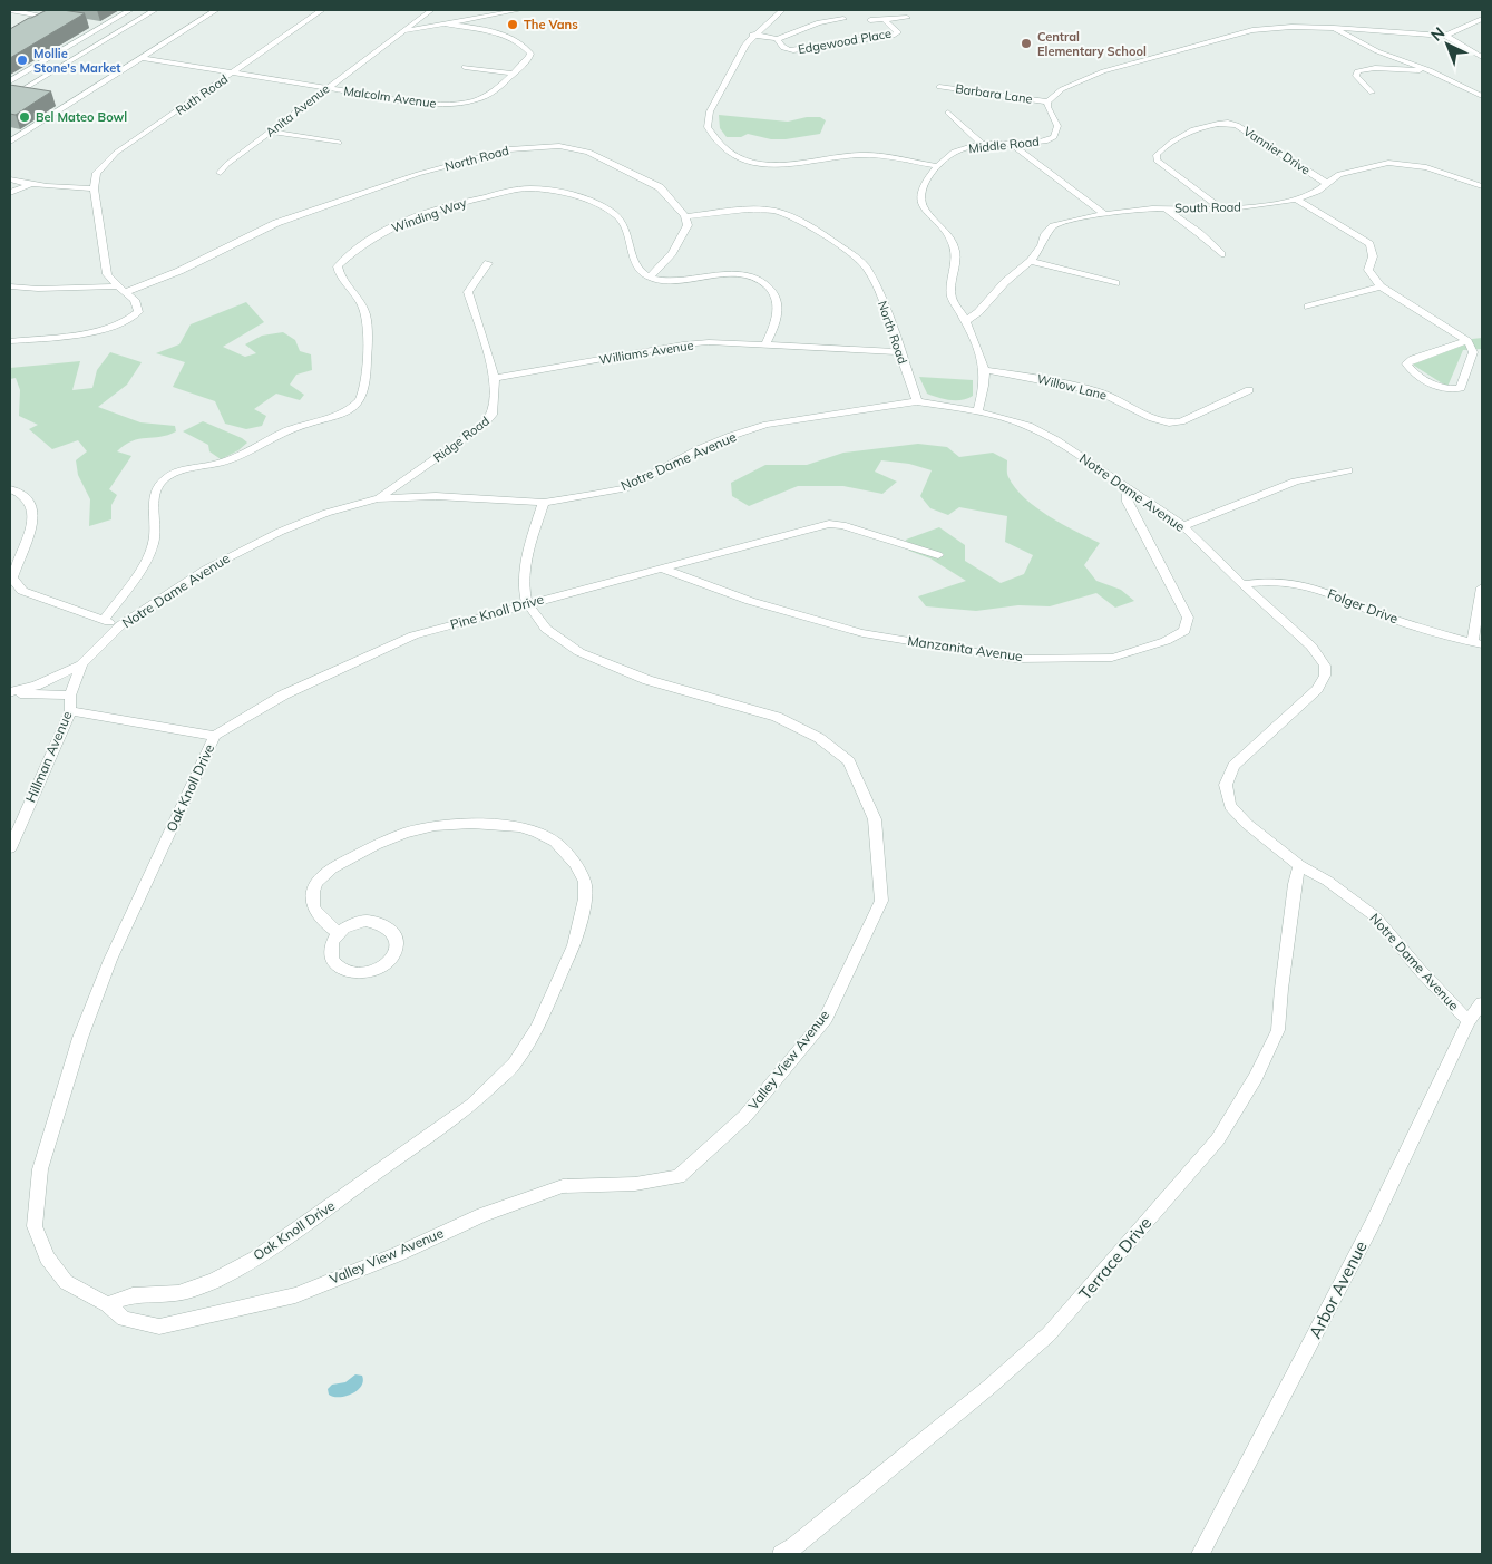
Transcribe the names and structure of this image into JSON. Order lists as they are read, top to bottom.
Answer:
{
  "streets": {
    "street": [
      "Edgewood Place",
      "Barbara Lane",
      "Ruth Road",
      "Malcolm Avenue",
      "Anita Avenue",
      "Middle Road",
      "Vannier Drive",
      "North Road",
      "South Road",
      "Winding Way",
      "Williams Avenue",
      "Willow Lane",
      "Ridge Road",
      "Notre Dame Avenue",
      "Folger Drive",
      "Pine Knoll Drive",
      "Manzanita Avenue",
      "Hillman Avenue",
      "Oak Knoll Drive",
      "Valley View Avenue",
      "Terrace Drive",
      "Arbor Avenue"
    ]
  },
  "crossings": [
    ["Barbara Lane", "Middle Road"],
    ["Ruth Road", "Malcolm Avenue"],
    ["Malcolm Avenue", "Anita Avenue"],
    ["Middle Road", "South Road"],
    ["Middle Road", "Willow Lane"],
    ["Vannier Drive", "South Road"],
    ["North Road", "Williams Avenue"],
    ["North Road", "Notre Dame Avenue"],
    ["Williams Avenue", "Ridge Road"],
    ["Ridge Road", "Notre Dame Avenue"],
    ["Notre Dame Avenue", "Folger Drive"],
    ["Notre Dame Avenue", "Manzanita Avenue"],
    ["Notre Dame Avenue", "Hillman Avenue"],
    ["Notre Dame Avenue", "Terrace Drive"],
    ["Notre Dame Avenue", "Arbor Avenue"],
    ["Pine Knoll Drive", "Manzanita Avenue"],
    ["Pine Knoll Drive", "Oak Knoll Drive"],
    ["Pine Knoll Drive", "Valley View Avenue"],
    ["Oak Knoll Drive", "Valley View Avenue"]
  ],
  "places": [
    "The Vans",
    "Central Elementary School",
    "Mollie Stone's Market",
    "Bel Mateo Bowl"
  ],
  "north": "top left"
}
